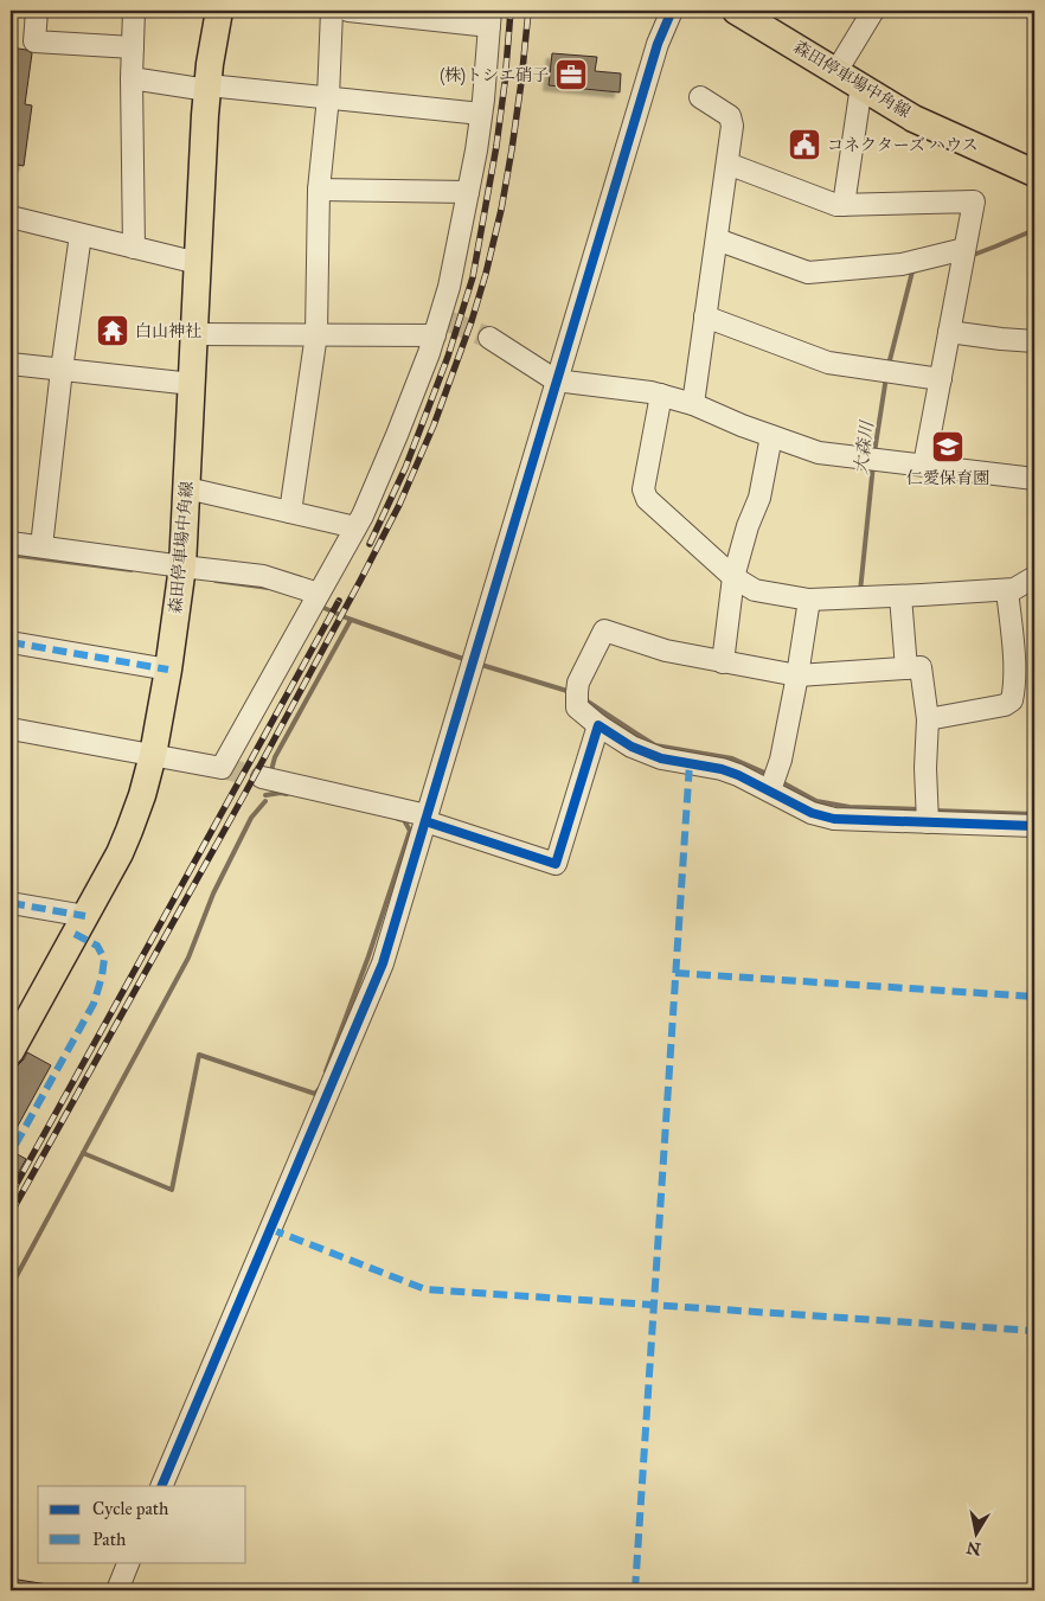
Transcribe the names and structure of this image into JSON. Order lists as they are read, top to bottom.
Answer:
{
  "streets": {
    "main road": ["森田停車場中角線"]
  },
  "water": ["大森川"],
  "places": {
    "office": ["(株)トシエ硝子"],
    "public building": ["コネクターズ ハウス"],
    "temple": ["白山神社"],
    "school or university": ["仁愛保育園"]
  },
  "legend": ["Cycle path", "Path"],
  "north": "bottom"
}
